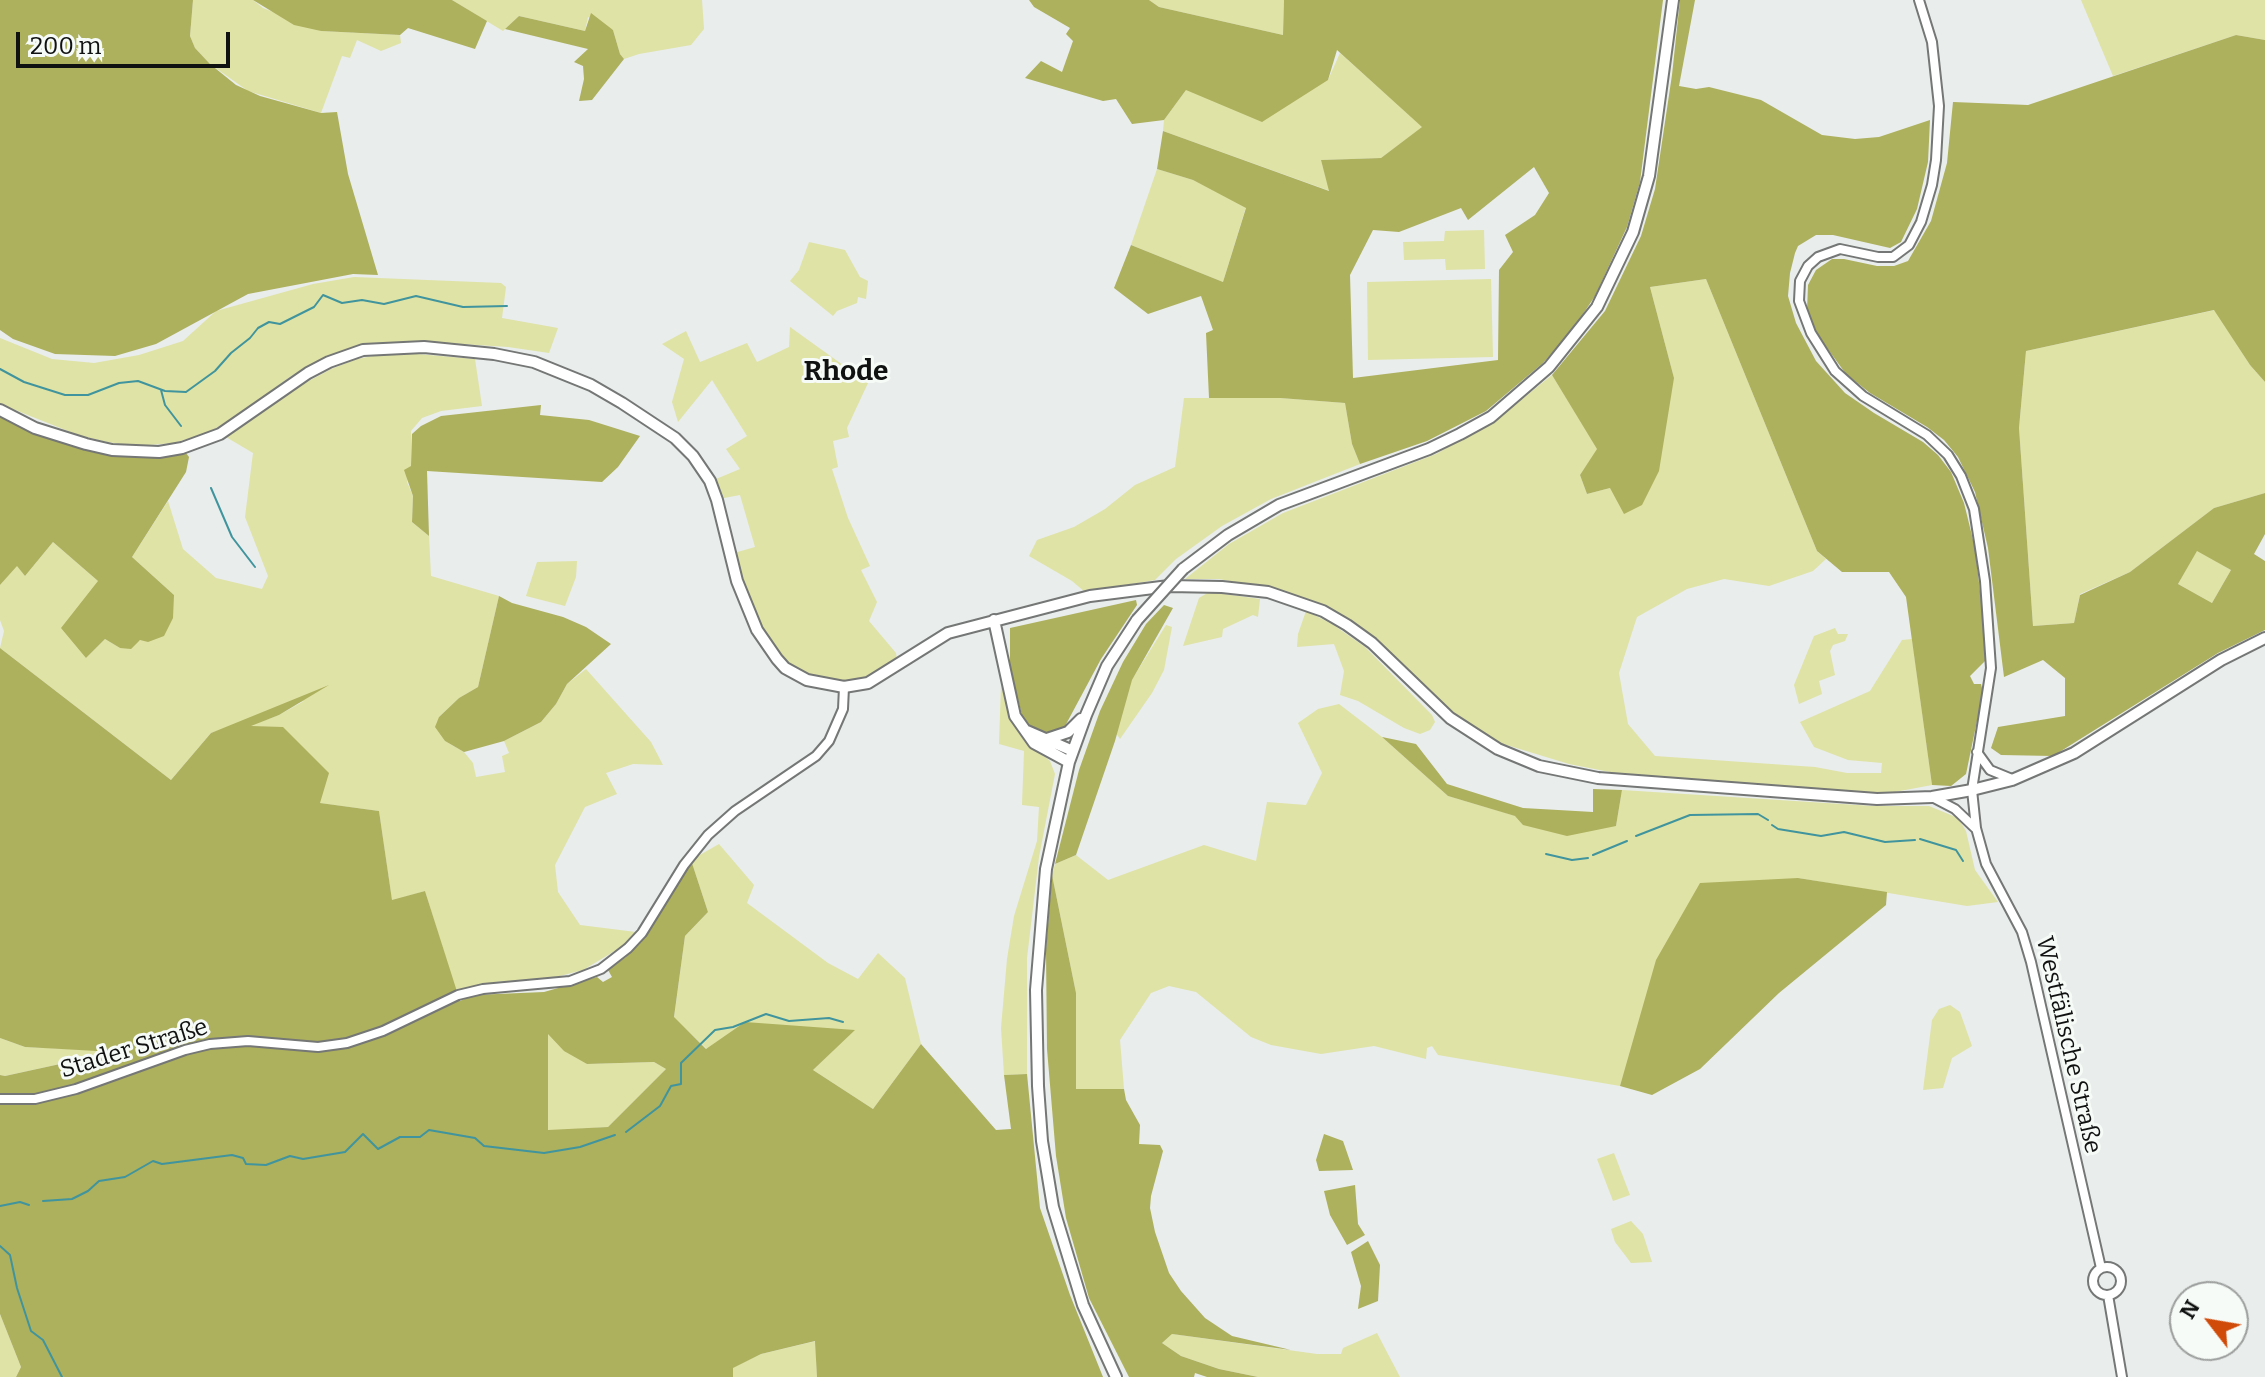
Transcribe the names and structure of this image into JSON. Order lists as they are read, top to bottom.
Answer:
{
  "streets": {
    "street": ["Westfälische Straße", "Stader Straße"]
  },
  "districts": ["Rhode"],
  "scale_bar": "200 m",
  "north": "top left"
}
